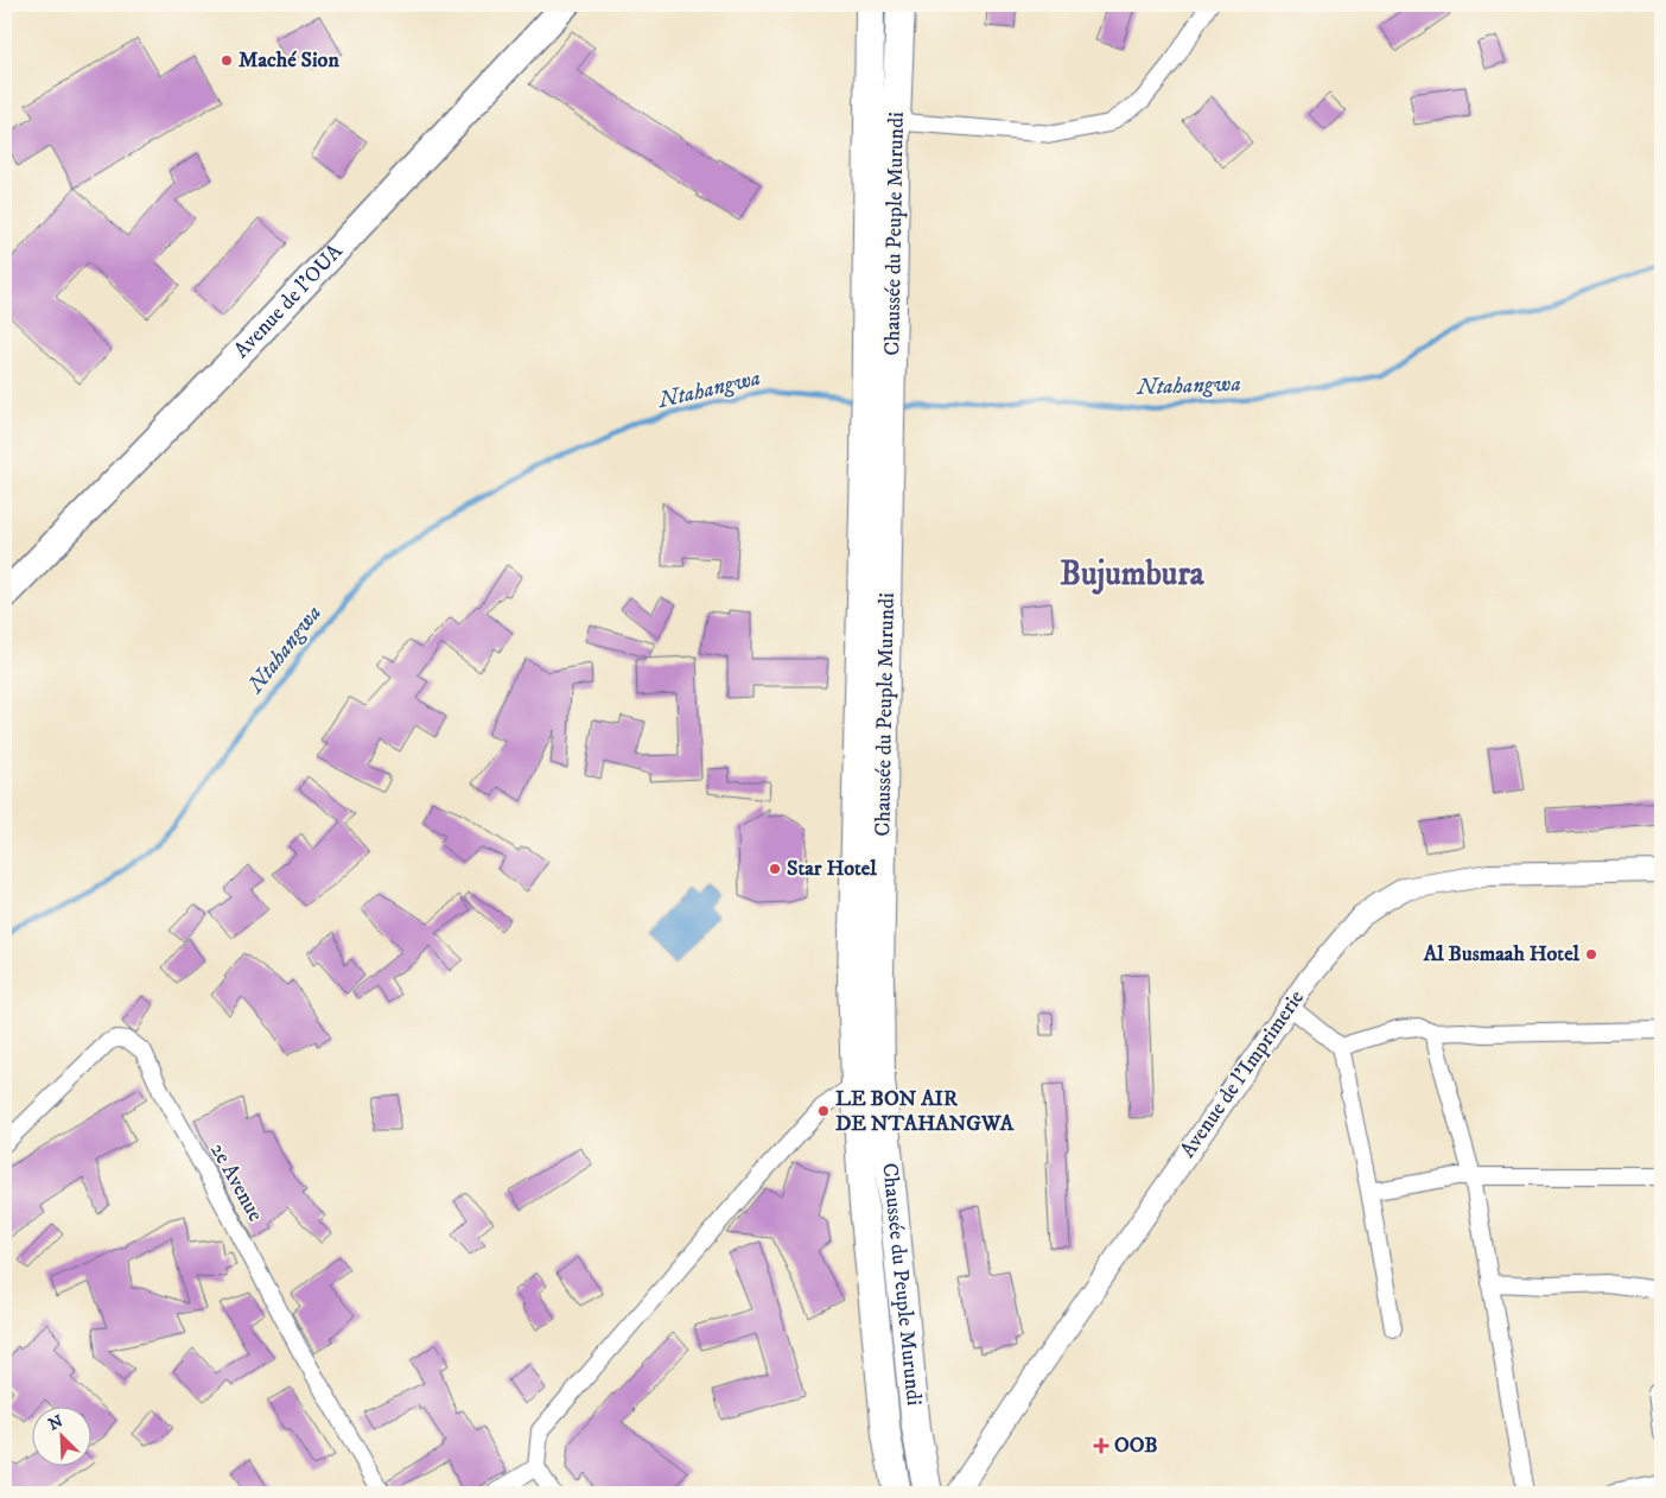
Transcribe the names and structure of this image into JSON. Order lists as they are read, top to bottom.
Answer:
{
  "streets": {
    "highway": ["Chaussée du Peuple Murundi"],
    "main road": ["Avenue de l'OUA"],
    "street": ["Avenue de l'Imprimerie", "2e Avenue"]
  },
  "districts": ["Bujumbura"],
  "water": ["Ntahangwa"],
  "places": {
    "other": [
      "Maché Sion",
      "Star Hotel",
      "Al Busmaah Hotel",
      "LE BON AIR DE NTAHANGWA"
    ],
    "health": ["OOB"]
  },
  "north": "top left"
}
